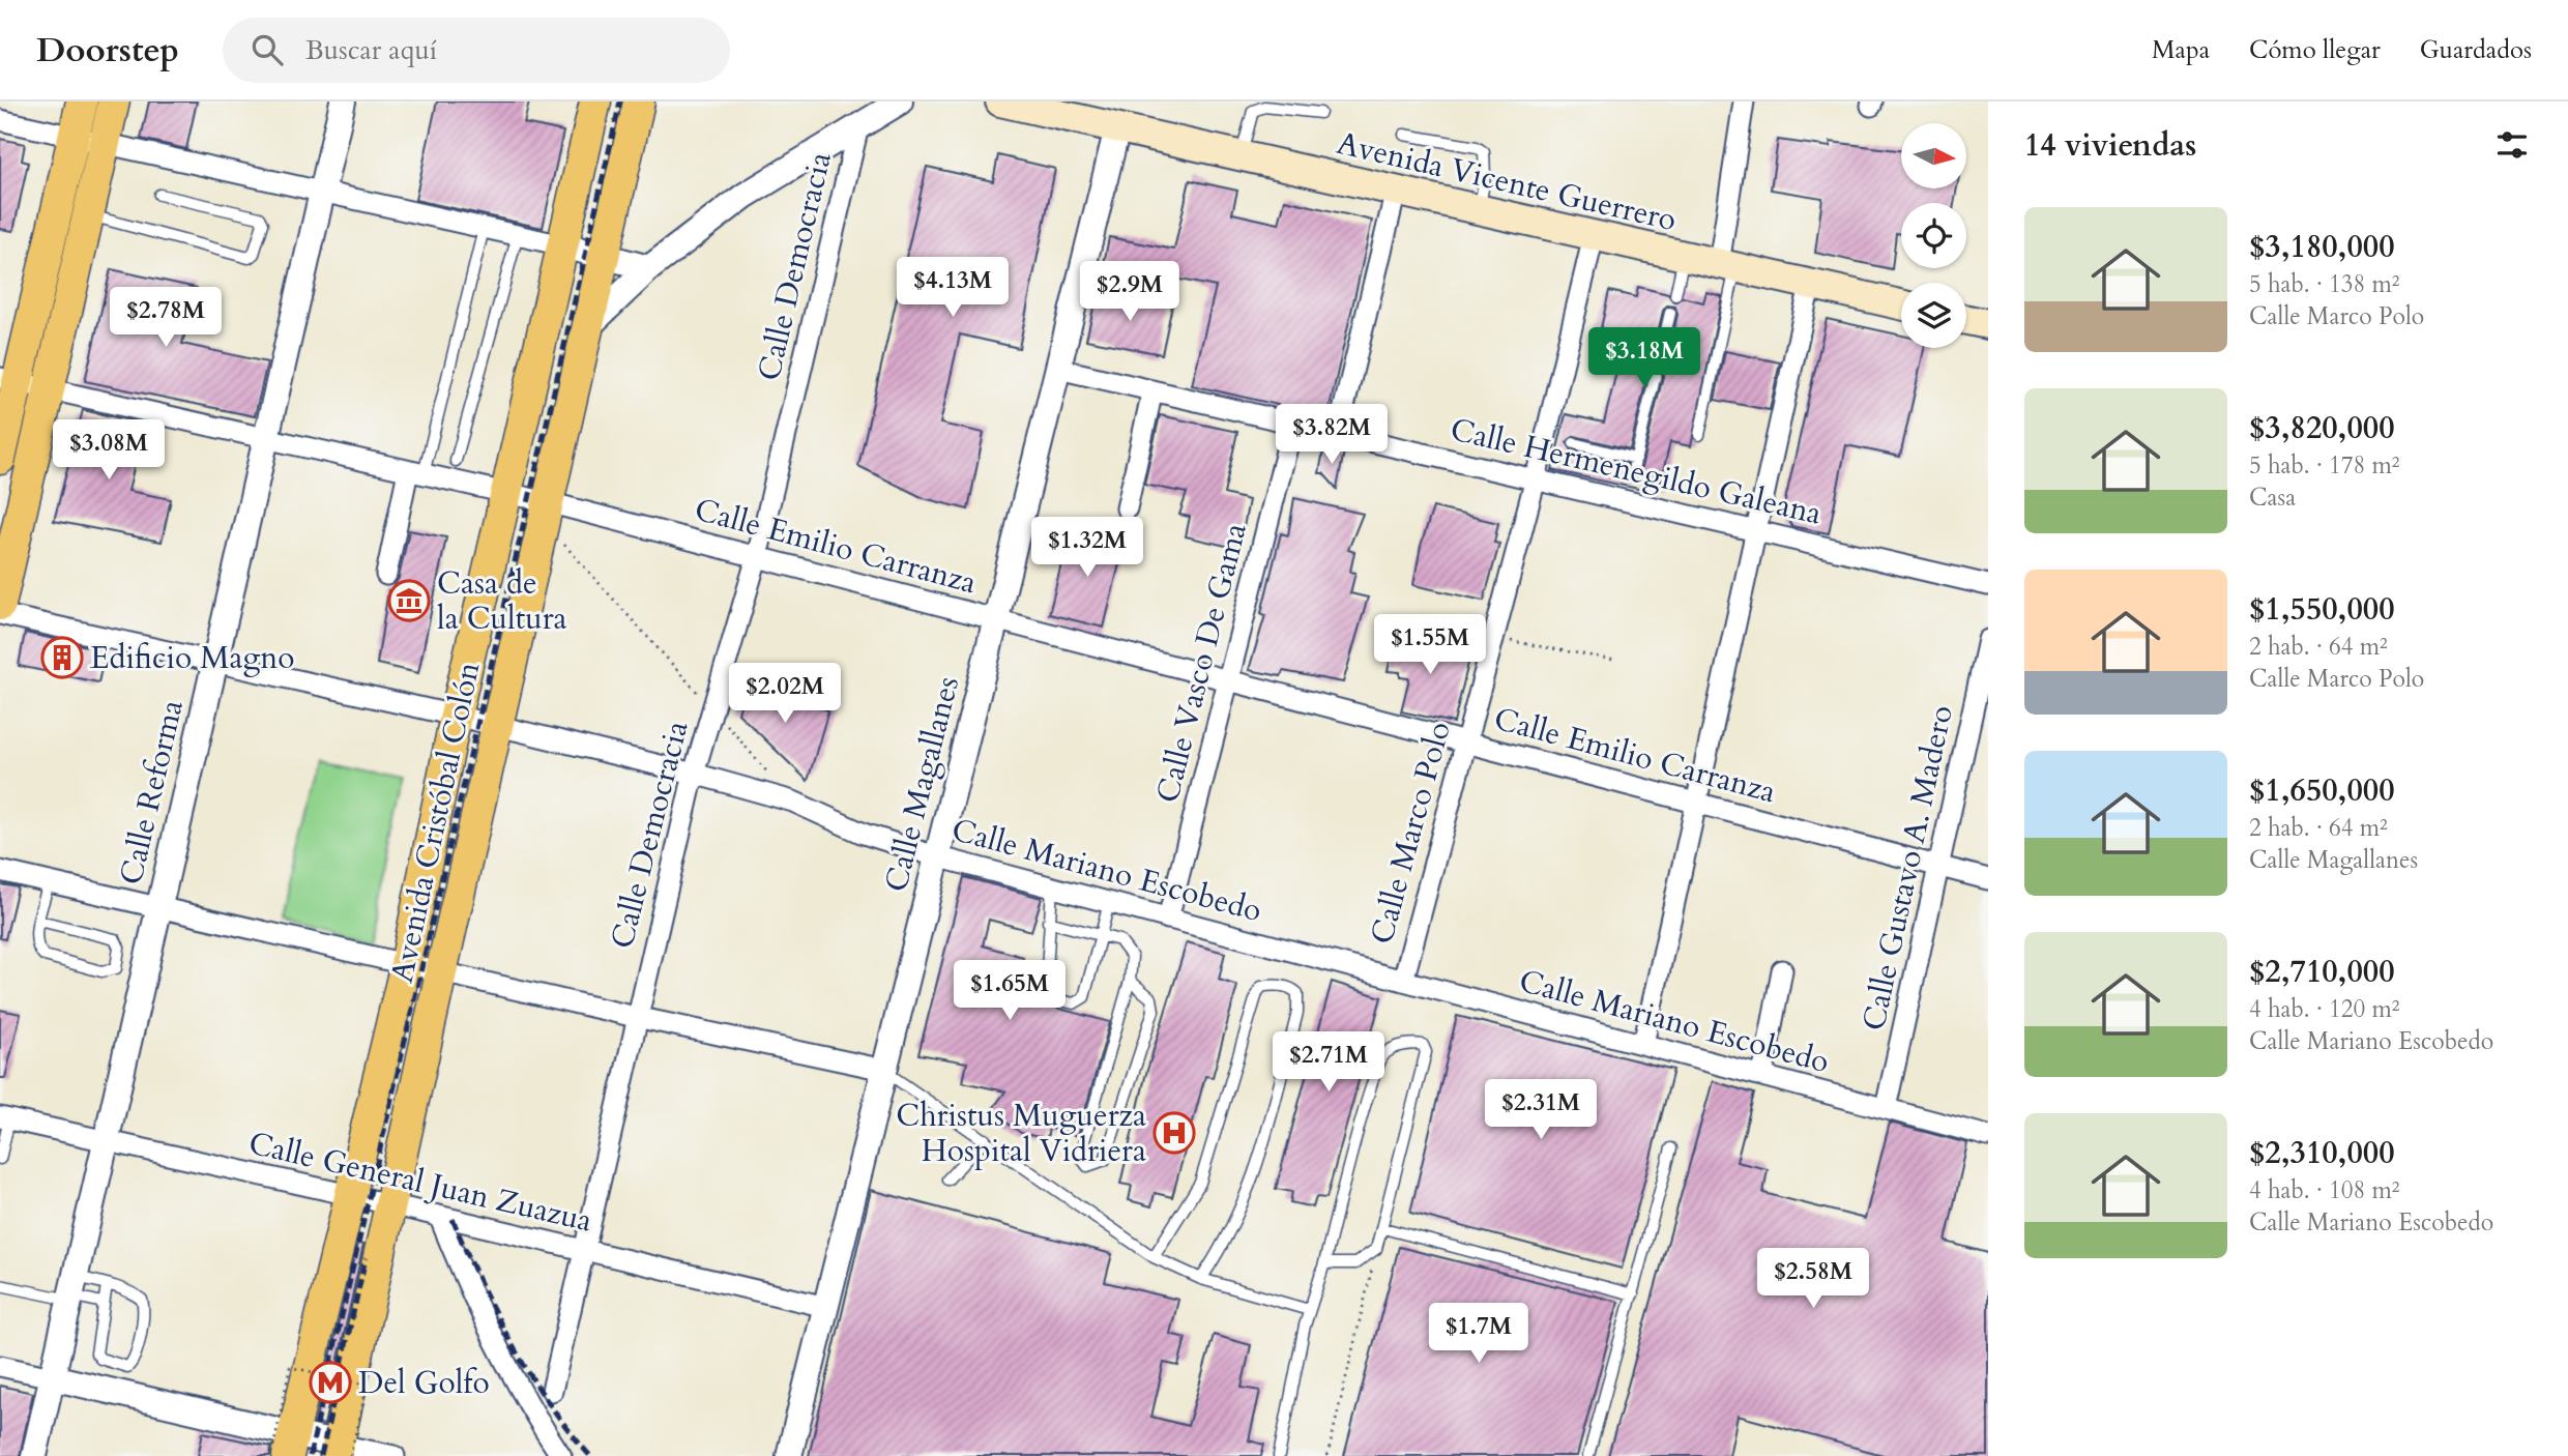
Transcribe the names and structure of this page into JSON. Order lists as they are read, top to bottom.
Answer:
{
  "streets": {
    "main road": ["Avenida Vicente Guerrero", "Avenida Cristóbal Colón"],
    "street": [
      "Calle Democracia",
      "Calle Hermenegildo Galeana",
      "Calle Emilio Carranza",
      "Calle Vasco De Gama",
      "Calle Magallanes",
      "Calle Reforma",
      "Calle Marco Polo",
      "Calle Gustavo A. Madero",
      "Calle Mariano Escobedo",
      "Calle General Juan Zuazua"
    ]
  },
  "crossings": [
    ["Avenida Vicente Guerrero", "Calle Magallanes"],
    ["Avenida Vicente Guerrero", "Calle Marco Polo"],
    ["Calle Democracia", "Calle Emilio Carranza"],
    ["Calle Democracia", "Calle Mariano Escobedo"],
    ["Calle Democracia", "Calle General Juan Zuazua"],
    ["Calle Hermenegildo Galeana", "Calle Vasco De Gama"],
    ["Calle Hermenegildo Galeana", "Calle Magallanes"],
    ["Calle Hermenegildo Galeana", "Calle Marco Polo"],
    ["Calle Emilio Carranza", "Calle Vasco De Gama"],
    ["Calle Emilio Carranza", "Calle Magallanes"],
    ["Calle Emilio Carranza", "Calle Reforma"],
    ["Calle Emilio Carranza", "Avenida Cristóbal Colón"],
    ["Calle Emilio Carranza", "Calle Marco Polo"],
    ["Calle Emilio Carranza", "Calle Gustavo A. Madero"],
    ["Calle Vasco De Gama", "Calle Mariano Escobedo"],
    ["Calle Magallanes", "Calle Mariano Escobedo"],
    ["Calle Magallanes", "Calle General Juan Zuazua"],
    ["Calle Reforma", "Calle Mariano Escobedo"],
    ["Calle Reforma", "Calle General Juan Zuazua"],
    ["Avenida Cristóbal Colón", "Calle Mariano Escobedo"],
    ["Avenida Cristóbal Colón", "Calle General Juan Zuazua"],
    ["Calle Marco Polo", "Calle Mariano Escobedo"],
    ["Calle Gustavo A. Madero", "Calle Mariano Escobedo"]
  ],
  "places": {
    "museum": ["Casa de la Cultura"],
    "building": ["Edificio Magno"],
    "hospital": ["Christus Muguerza Hospital Vidriera"],
    "metro station": ["Del Golfo"]
  },
  "north": "right",
  "page": {
    "header": "Doorstep",
    "search": "Buscar aquí",
    "nav": ["Mapa", "Cómo llegar", "Guardados"],
    "heading": "14 viviendas",
    "list": [
      {
        "name": "$3,180,000",
        "note": "5 hab. · 138 m² · Calle Marco Polo"
      },
      {
        "name": "$3,820,000",
        "note": "5 hab. · 178 m² · Casa"
      },
      {
        "name": "$1,550,000",
        "note": "2 hab. · 64 m² · Calle Marco Polo"
      },
      {
        "name": "$1,650,000",
        "note": "2 hab. · 64 m² · Calle Magallanes"
      },
      {
        "name": "$2,710,000",
        "note": "4 hab. · 120 m² · Calle Mariano Escobedo"
      },
      {
        "name": "$2,310,000",
        "note": "4 hab. · 108 m² · Calle Mariano Escobedo"
      }
    ],
    "price": [
      "$4.13M",
      "$2.9M",
      "$2.78M",
      "$3.18M",
      "$3.82M",
      "$3.08M",
      "$1.32M",
      "$1.55M",
      "$2.02M",
      "$1.65M",
      "$2.71M",
      "$2.31M",
      "$2.58M",
      "$1.7M"
    ]
  }
}
